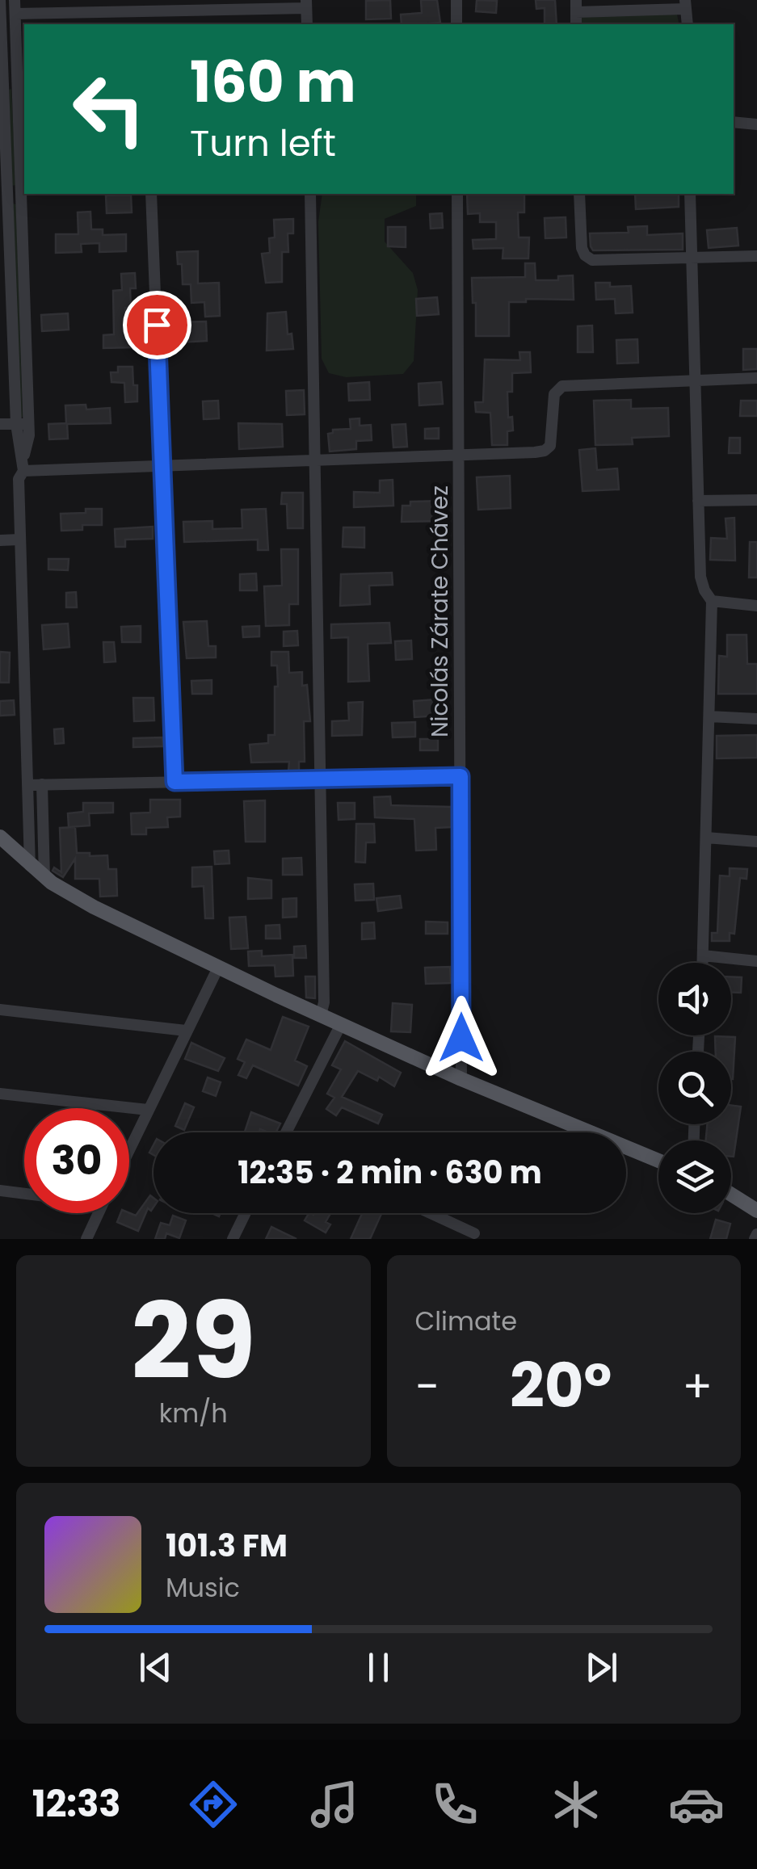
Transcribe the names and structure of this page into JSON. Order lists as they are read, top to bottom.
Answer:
{
  "streets": {
    "street": ["Nicolás Zárate Chávez"]
  },
  "page": {
    "turn": ["160 m", "Turn left"],
    "limit": "30",
    "trip": "12:35 · 2 min · 630 m",
    "tile": [
      ["29", "km/h"],
      "Climate"
    ],
    "heat": ["−", "20°", "+"],
    "song": ["101.3 FM", "Music"],
    "tabs": "12:33"
  }
}
